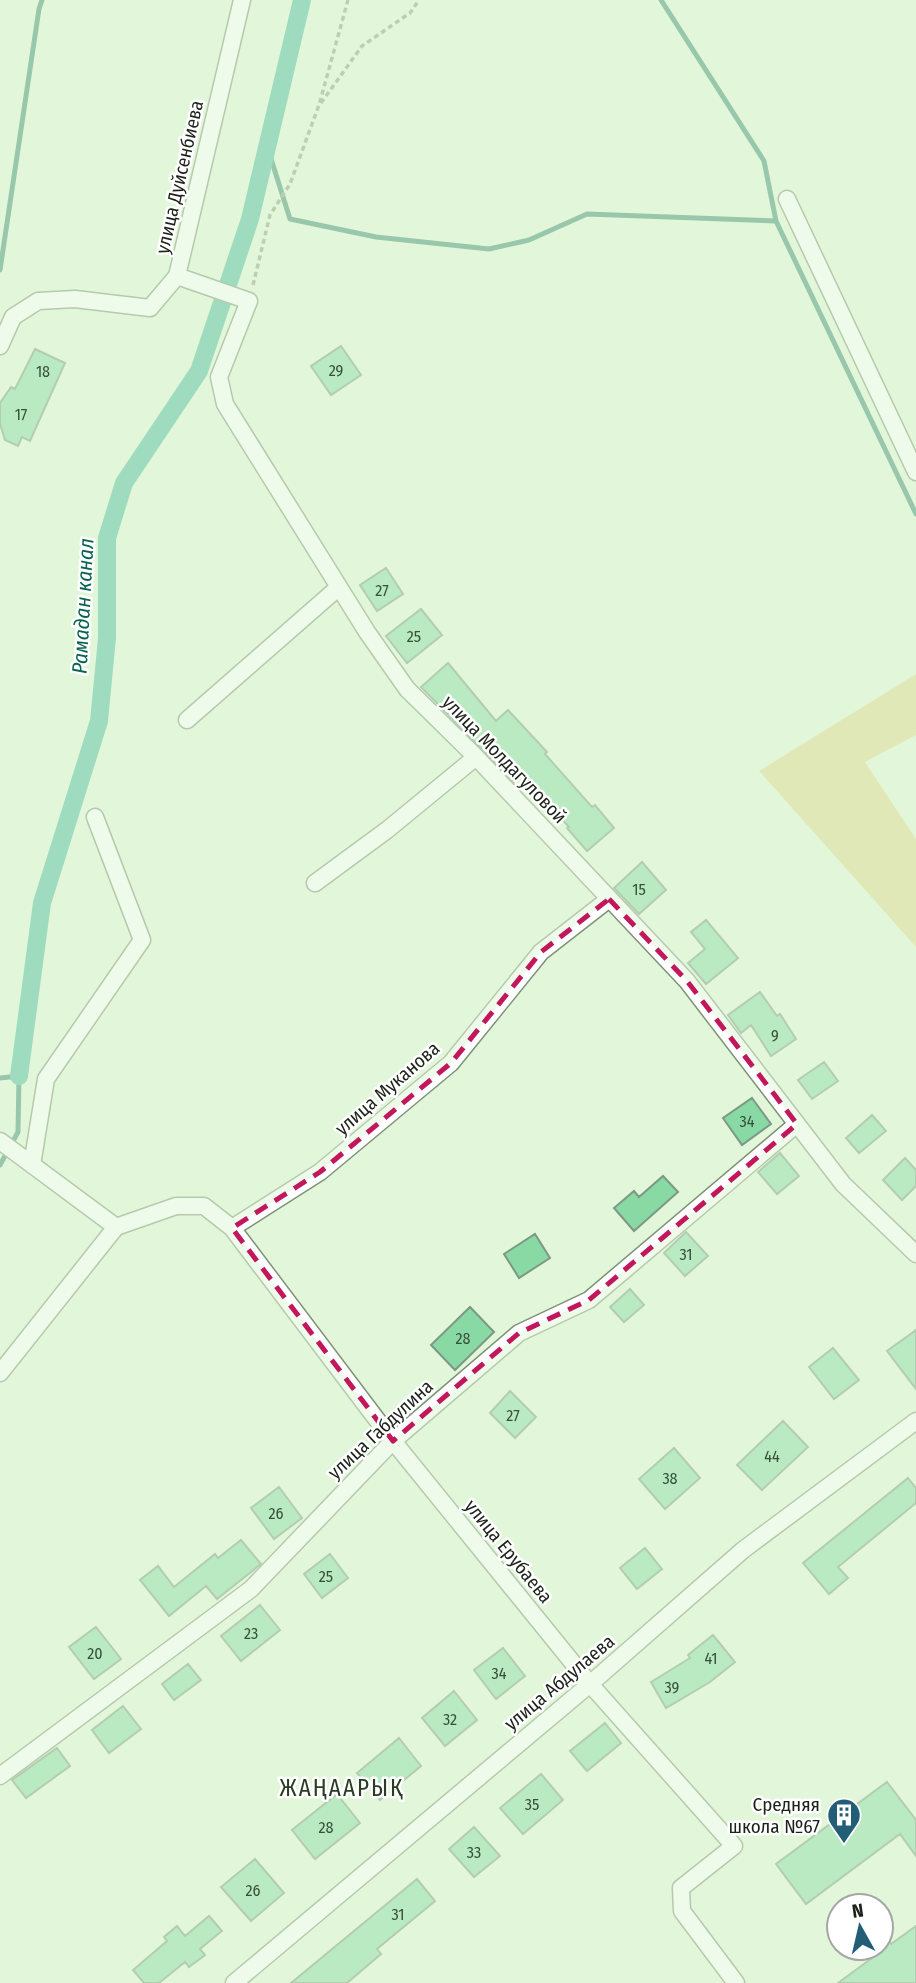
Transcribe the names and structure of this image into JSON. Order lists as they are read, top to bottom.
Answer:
{
  "streets": {
    "street": [
      "улица Дуйсенбиева",
      "улица Молдагуловой",
      "улица Муканова",
      "улица Габдулина",
      "улица Ерубаева",
      "улица Абдулаева"
    ]
  },
  "crossings": [
    ["улица Молдагуловой", "улица Муканова"],
    ["улица Молдагуловой", "улица Габдулина"],
    ["улица Муканова", "улица Ерубаева"],
    ["улица Габдулина", "улица Ерубаева"],
    ["улица Ерубаева", "улица Абдулаева"]
  ],
  "districts": ["ЖАҢААРЫҚ"],
  "water": ["Рамадан канал"],
  "places": {
    "building": ["Средняя школа №67"]
  },
  "house_numbers": [
    "29",
    "18",
    "17",
    "27",
    "25",
    "15",
    "9",
    "34",
    "31",
    "28",
    "27",
    "44",
    "38",
    "26",
    "25",
    "23",
    "20",
    "41",
    "34",
    "39",
    "32",
    "35",
    "28",
    "33",
    "26",
    "31"
  ],
  "north": "top"
}
